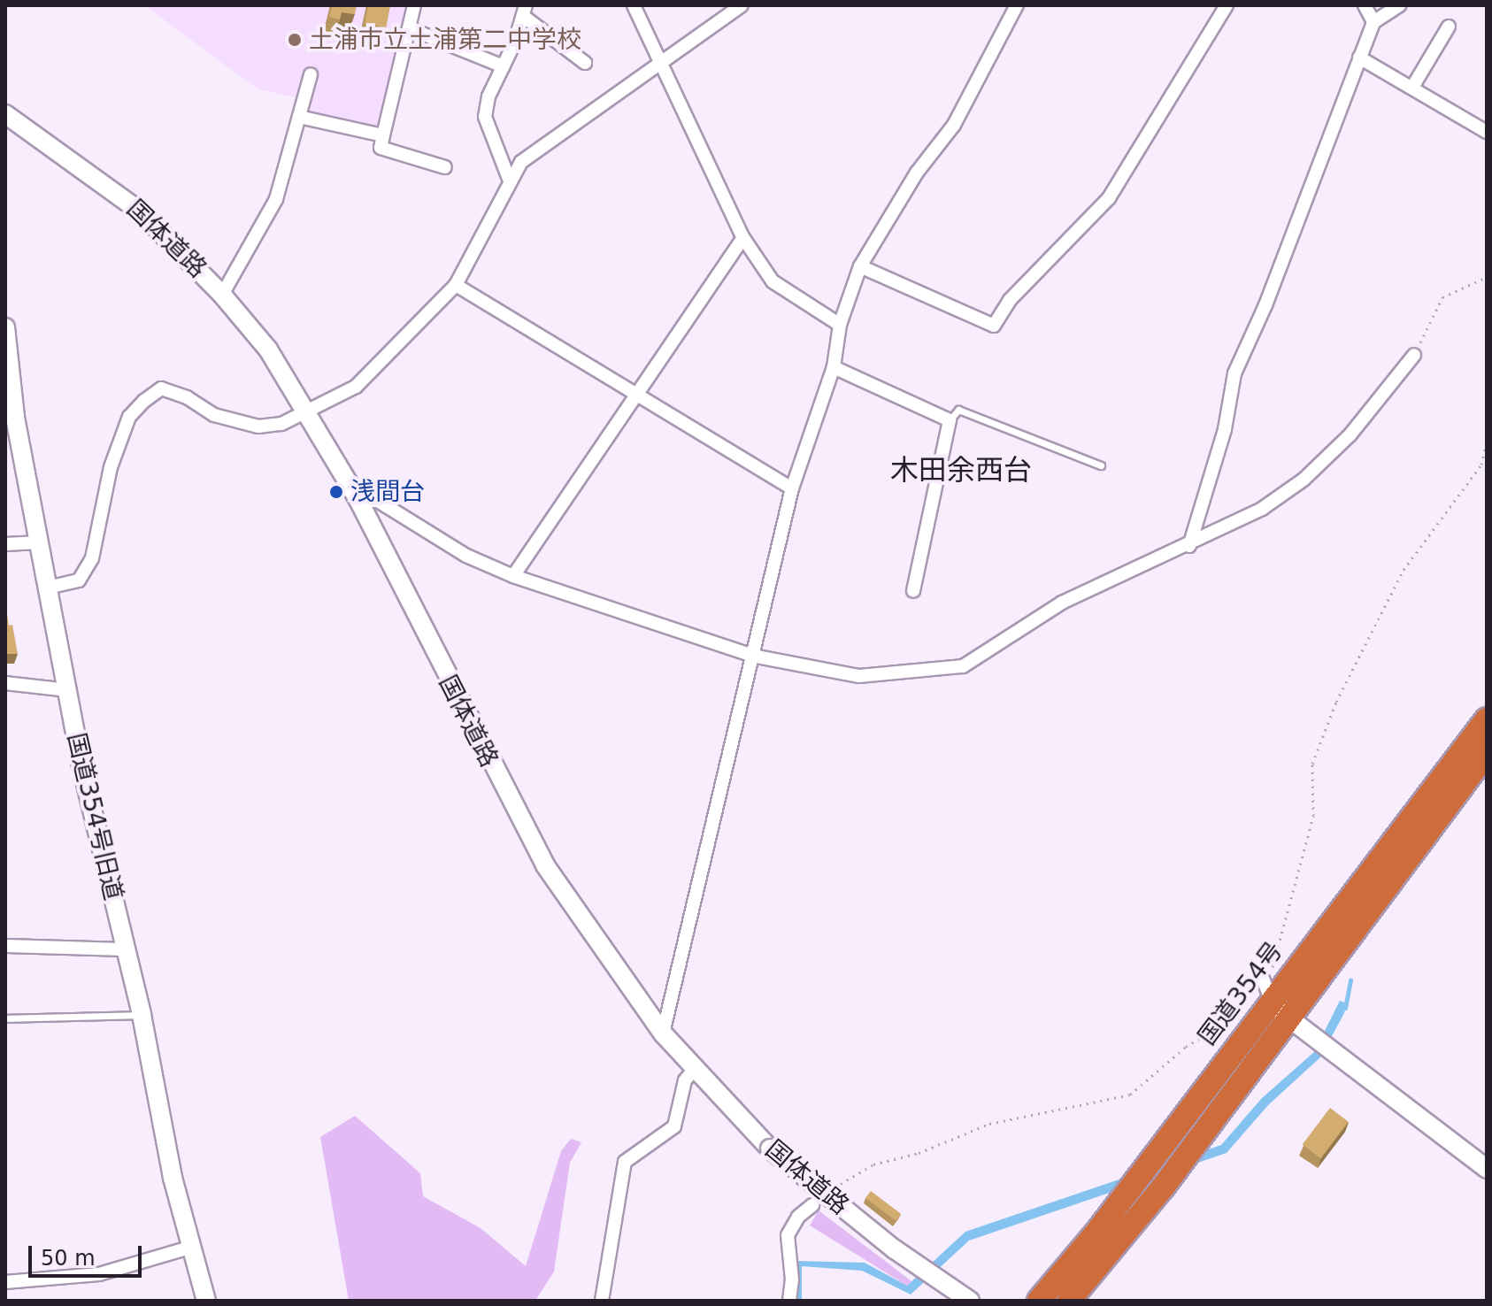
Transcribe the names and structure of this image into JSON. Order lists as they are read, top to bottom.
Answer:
{
  "streets": {
    "highway": ["国道354号"],
    "street": ["国体道路", "国道354号旧道"]
  },
  "districts": ["木田余西台"],
  "places": ["土浦市立土浦第二中学校", "浅間台"],
  "scale_bar": "50 m"
}
